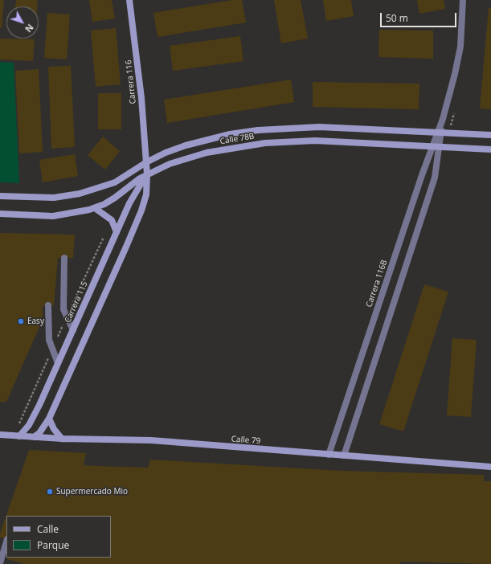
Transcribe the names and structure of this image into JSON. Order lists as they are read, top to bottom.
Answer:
{
  "streets": {
    "street": [
      "Carrera 116",
      "Calle 78B",
      "Carrera 116B",
      "Carrera 115",
      "Calle 79"
    ]
  },
  "crossings": [
    ["Carrera 116", "Calle 78B"],
    ["Calle 78B", "Carrera 116B"],
    ["Calle 78B", "Carrera 115"],
    ["Carrera 116B", "Calle 79"],
    ["Carrera 115", "Calle 79"]
  ],
  "places": ["Easy", "Supermercado Mio"],
  "legend": ["Calle", "Parque"],
  "scale_bar": "50 m",
  "north": "bottom right"
}
